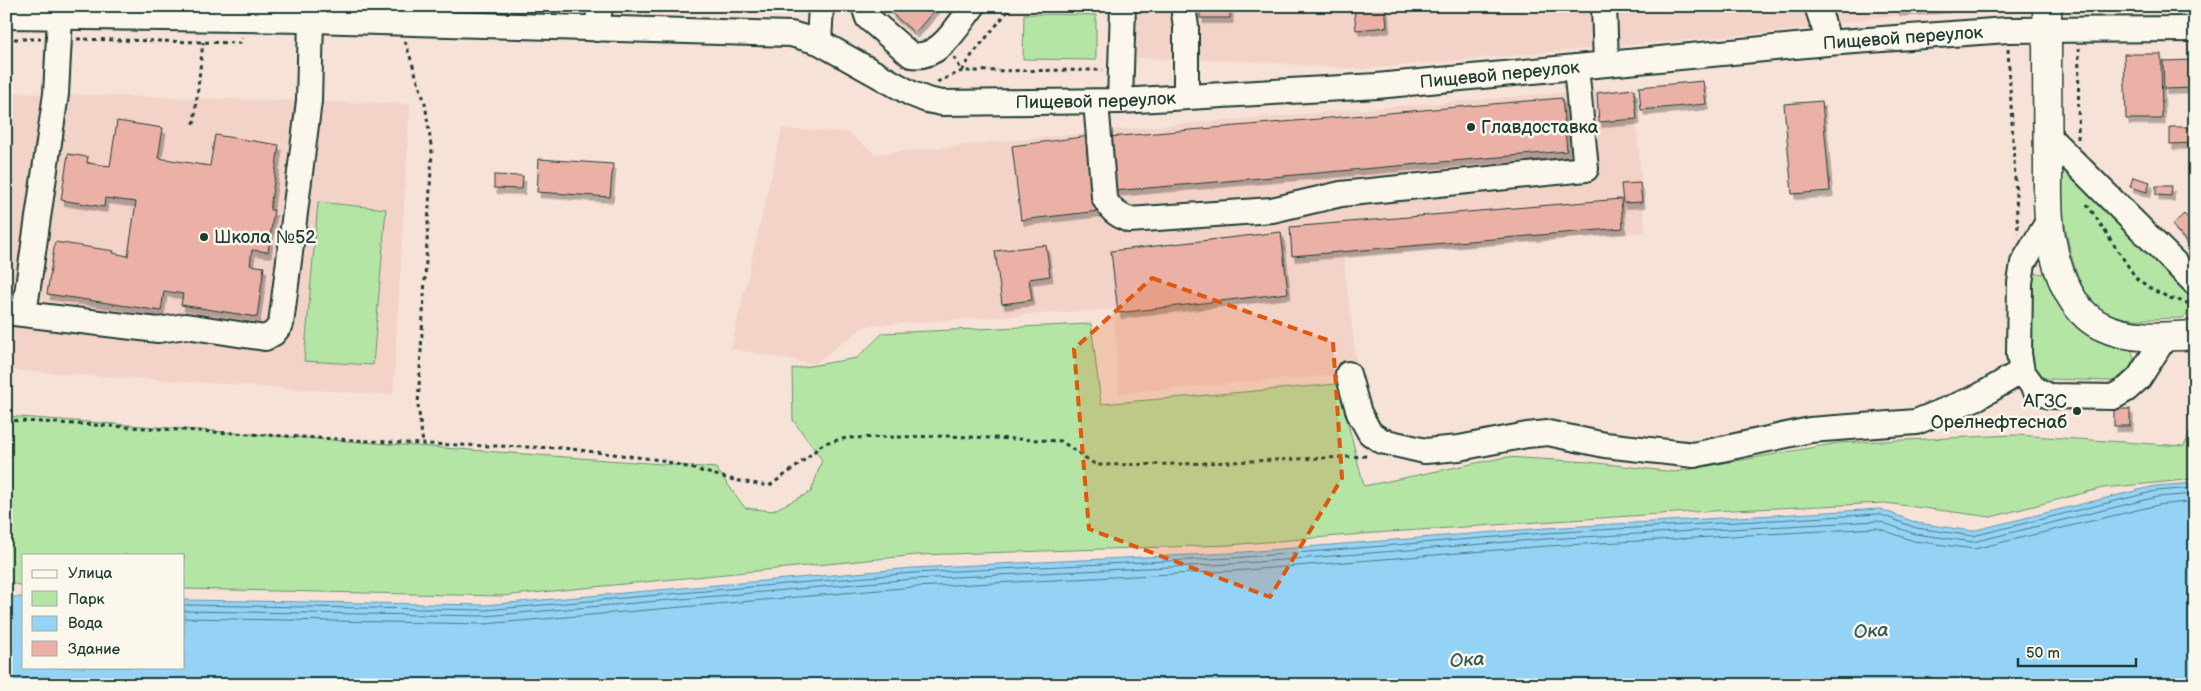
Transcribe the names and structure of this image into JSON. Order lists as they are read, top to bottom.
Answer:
{
  "streets": {
    "street": ["Пищевой переулок"]
  },
  "water": ["Ока"],
  "places": ["Главдоставка", "Школа №52", "АГЗС Орелнефтеснаб"],
  "legend": [
    "Улица",
    "Парк",
    "Вода",
    "Здание"
  ],
  "scale_bar": "50 m"
}
